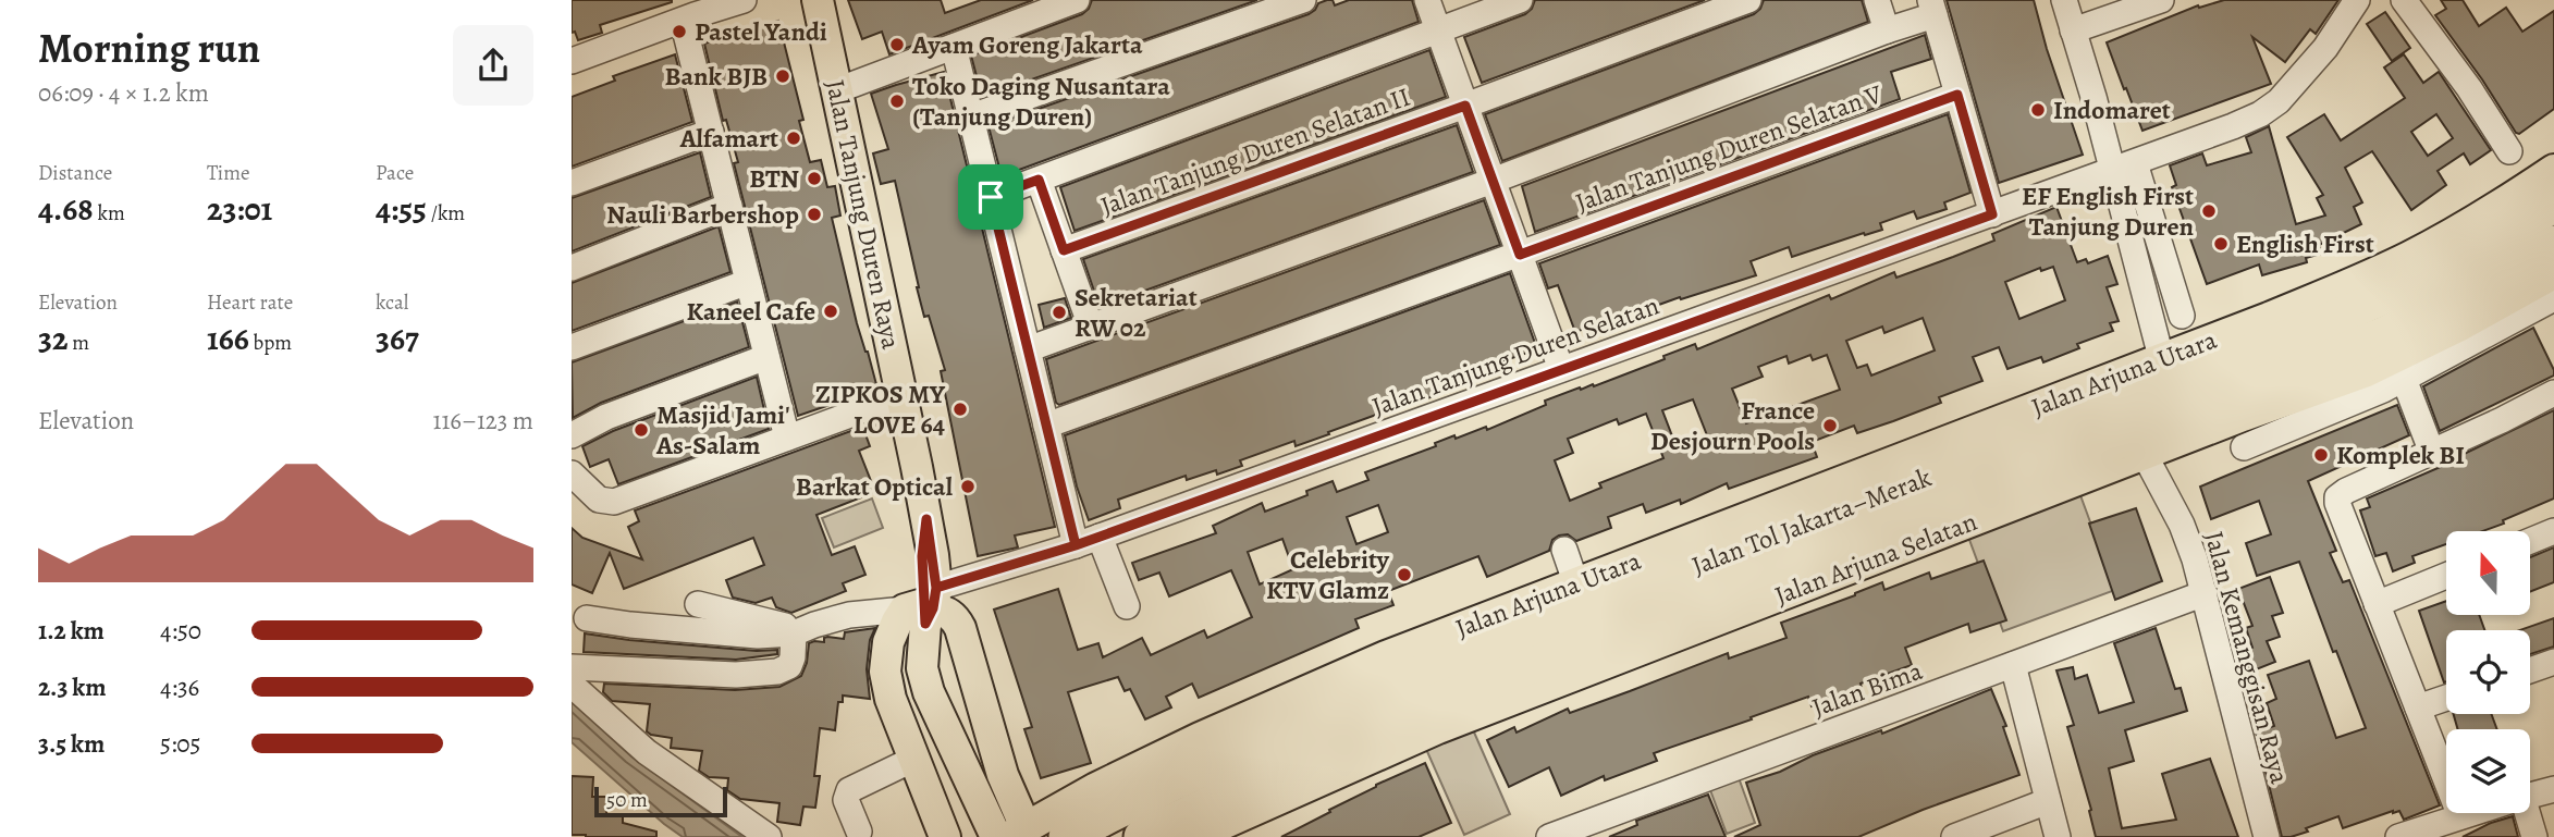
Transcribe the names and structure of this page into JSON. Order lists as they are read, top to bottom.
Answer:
{
  "streets": {
    "highway": ["Jalan Tol Jakarta–Merak"],
    "main road": ["Jalan Tanjung Duren Raya", "Jalan Arjuna Utara", "Jalan Arjuna Selatan"],
    "street": [
      "Jalan Tanjung Duren Selatan V",
      "Jalan Tanjung Duren Selatan II",
      "Jalan Tanjung Duren Selatan",
      "Jalan Kemanggisan Raya",
      "Jalan Bima"
    ]
  },
  "crossings": [
    ["Jalan Tanjung Duren Raya", "Jalan Tanjung Duren Selatan"],
    ["Jalan Arjuna Selatan", "Jalan Kemanggisan Raya"],
    ["Jalan Kemanggisan Raya", "Jalan Bima"]
  ],
  "places": [
    "Pastel Yandi",
    "Ayam Goreng Jakarta",
    "Bank BJB",
    "Toko Daging Nusantara (Tanjung Duren)",
    "Indomaret",
    "Alfamart",
    "BTN",
    "EF English First Tanjung Duren",
    "Nauli Barbershop",
    "English First",
    "Kaneel Cafe",
    "Sekretariat RW 02",
    "ZIPKOS MY LOVE 64",
    "France Desjourn Pools",
    "Masjid Jami' As-Salam",
    "Komplek BI",
    "Barkat Optical",
    "Celebrity KTV Glamz"
  ],
  "scale_bar": "50 m",
  "north": "top",
  "page": {
    "heading": ["Morning run", "06:09 · 4 × 1.2 km"],
    "stats": [
      ["Distance", "4.68 km"],
      ["Time", "23:01"],
      ["Pace", "4:55 /km"],
      ["Elevation", "32 m"],
      ["Heart rate", "166 bpm"],
      ["kcal", "367"]
    ],
    "chart": ["Elevation", "116–123 m"],
    "list": [
      {
        "name": "1.2 km",
        "note": "4:50"
      },
      {
        "name": "2.3 km",
        "note": "4:36"
      },
      {
        "name": "3.5 km",
        "note": "5:05"
      }
    ],
    "scale": "50 m"
  }
}
